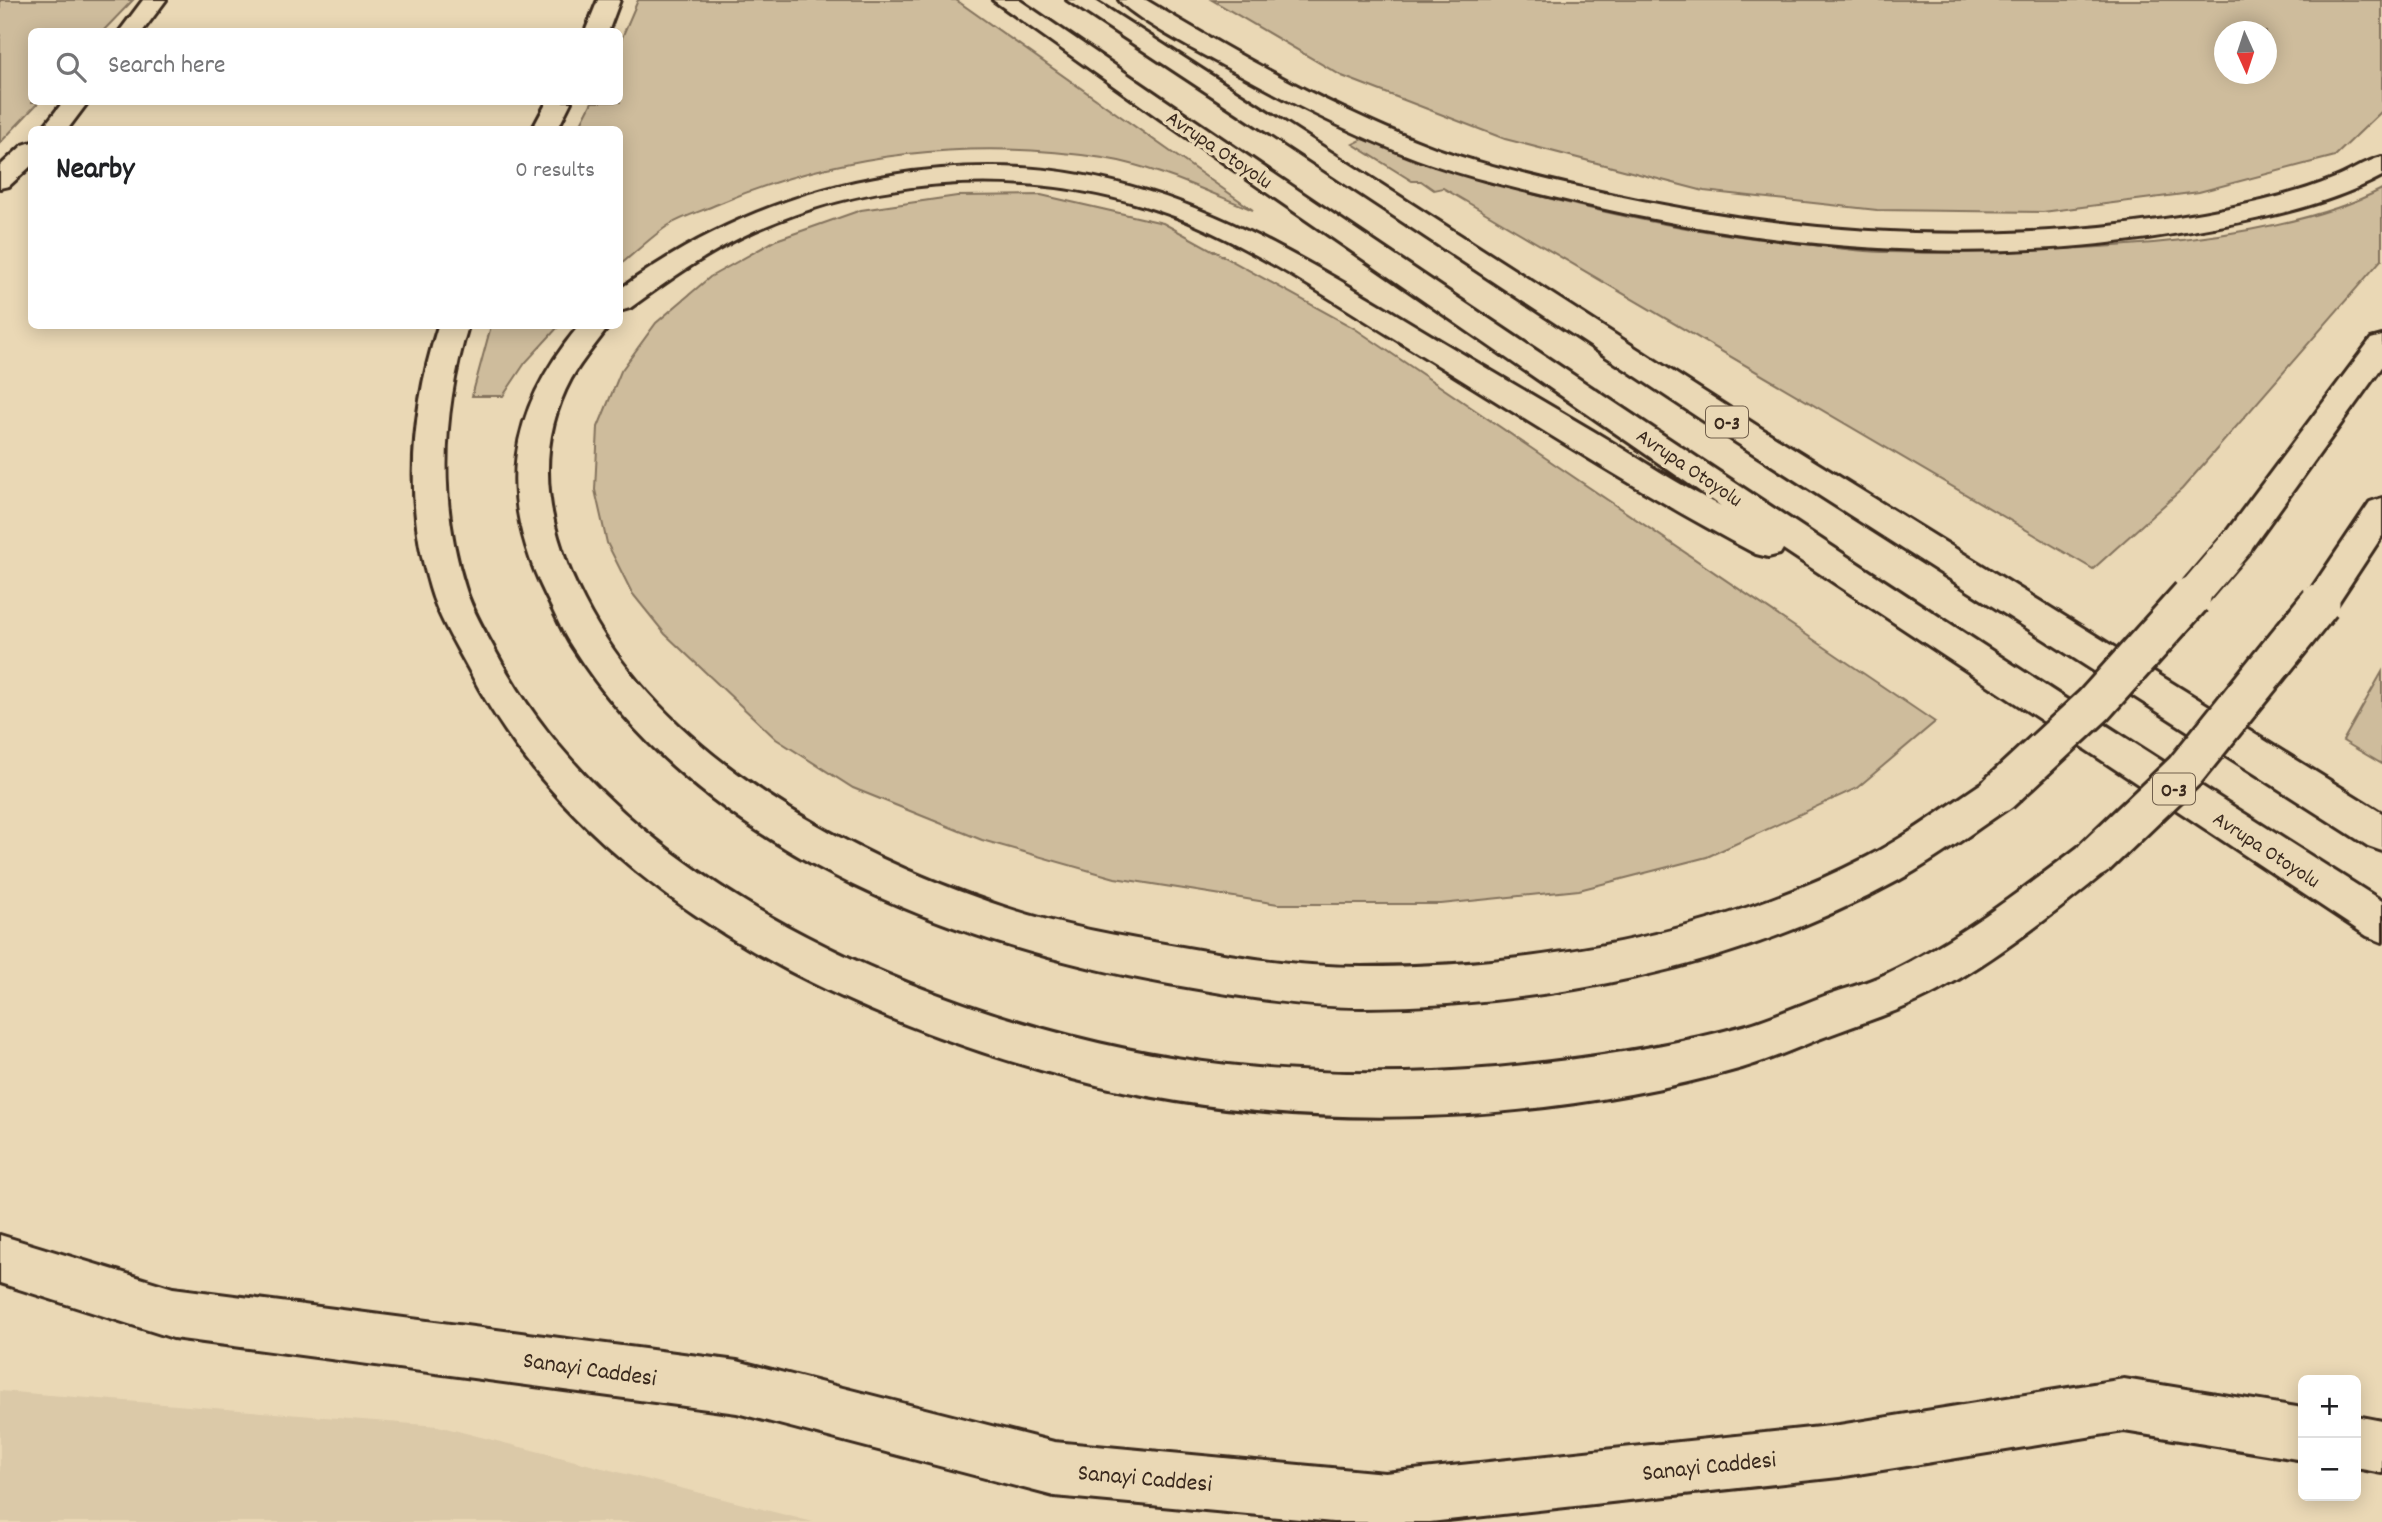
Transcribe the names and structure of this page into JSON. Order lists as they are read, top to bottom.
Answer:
{
  "streets": {
    "main road": ["Avrupa Otoyolu", "O-3", "Sanayi Caddesi"]
  },
  "north": "bottom",
  "page": {
    "search": "Search here",
    "heading": ["Nearby", "0 results"],
    "map_buttons": ["+", "−"]
  }
}
